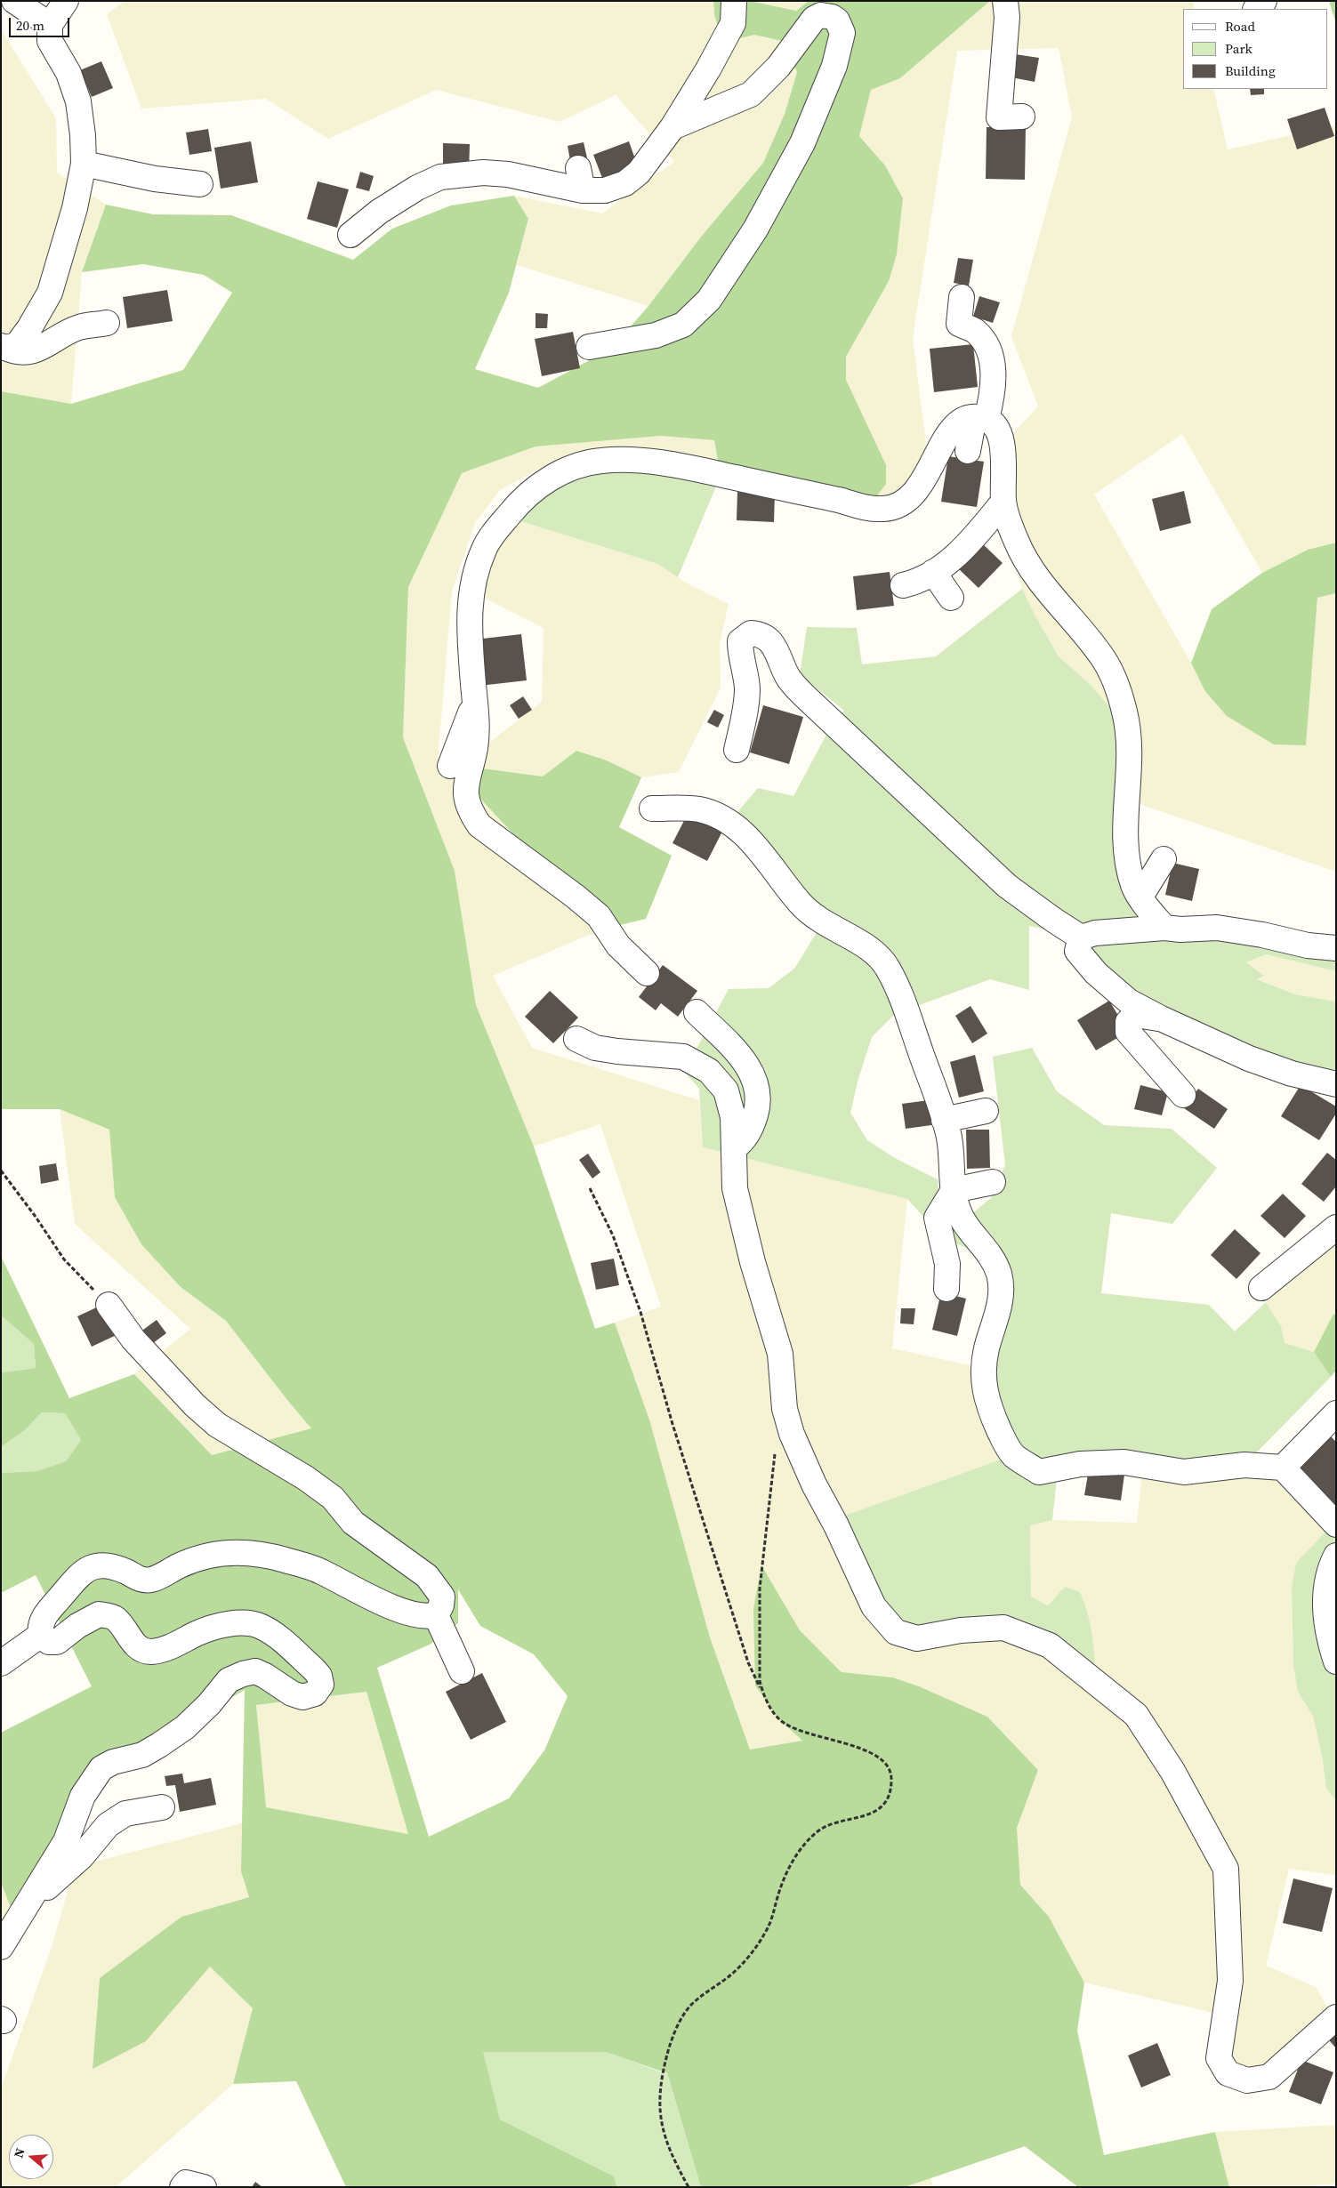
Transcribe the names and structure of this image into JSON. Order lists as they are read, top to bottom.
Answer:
{
  "legend": ["Road", "Park", "Building"],
  "scale_bar": "20 m",
  "north": "left"
}
